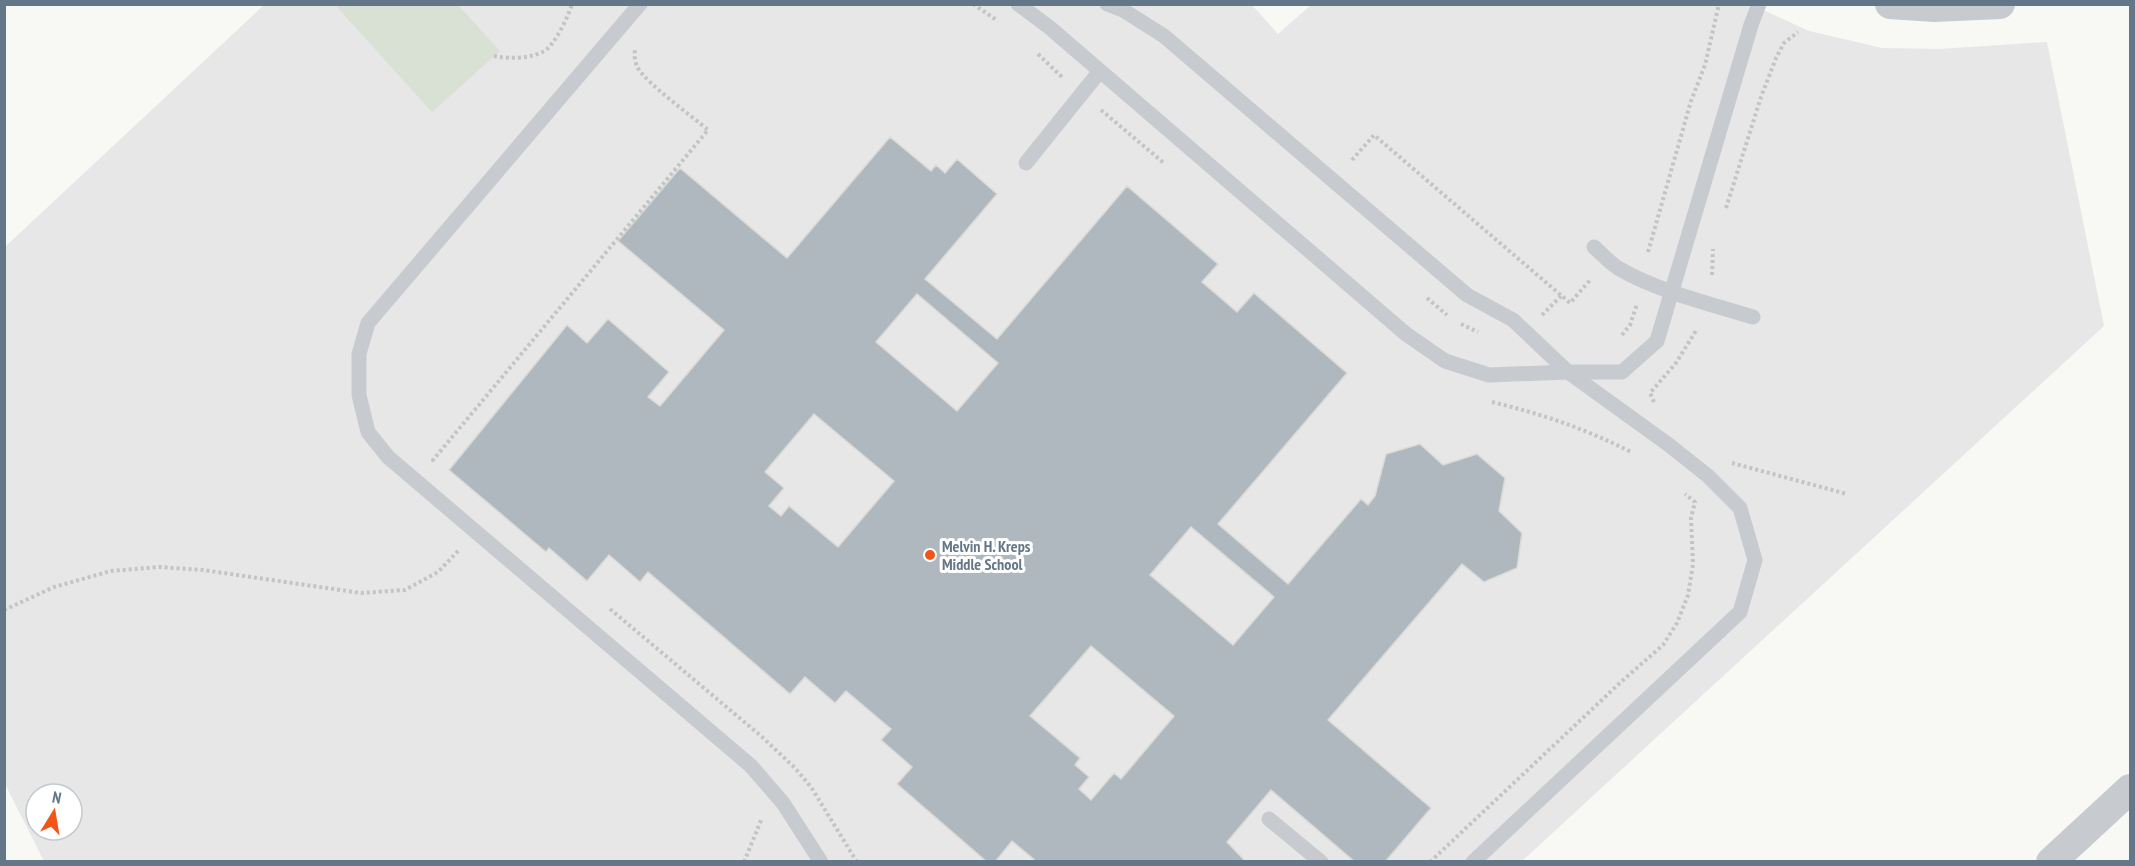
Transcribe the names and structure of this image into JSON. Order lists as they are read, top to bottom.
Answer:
{
  "places": ["Melvin H. Kreps Middle School"],
  "north": "top"
}
